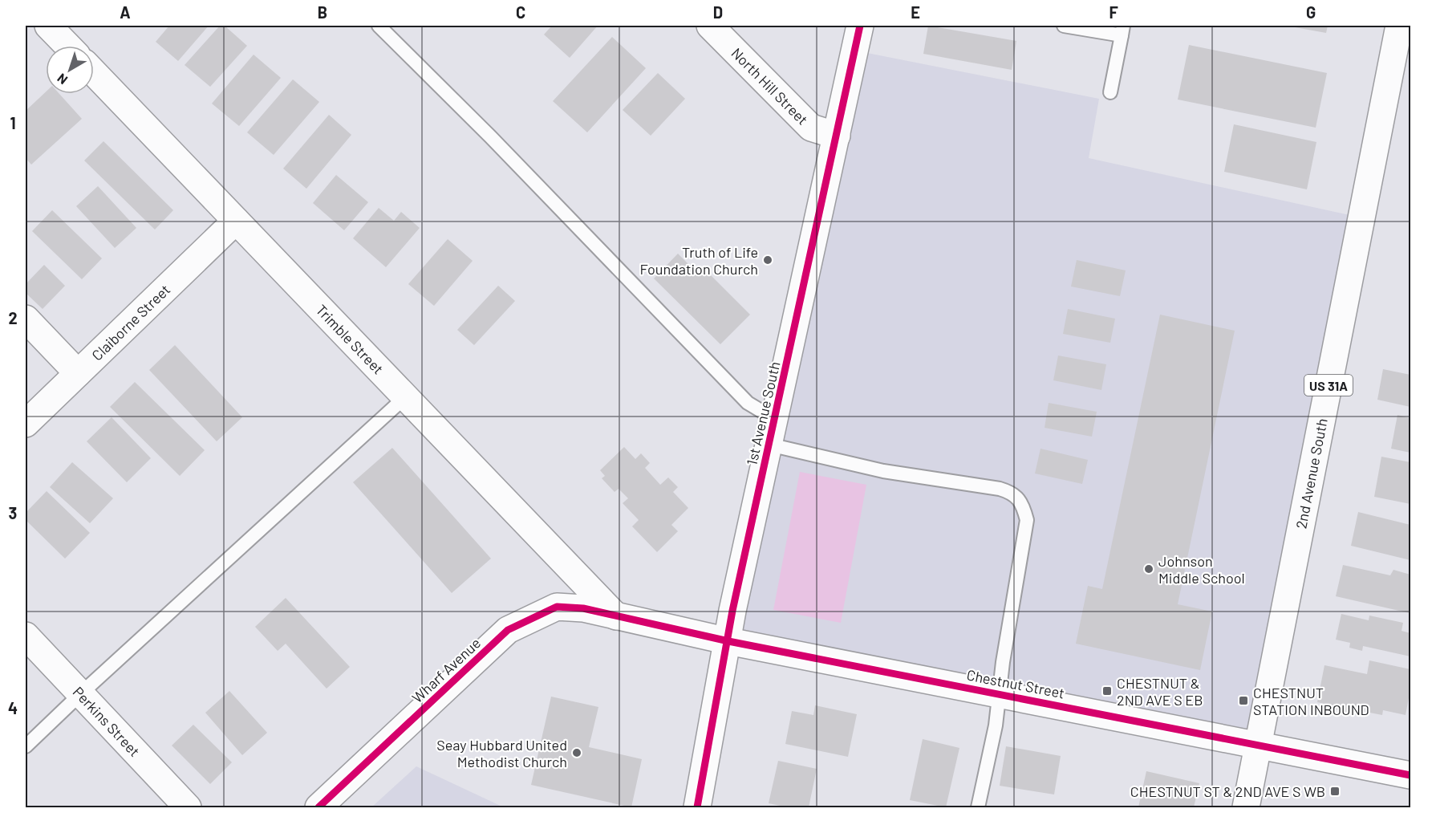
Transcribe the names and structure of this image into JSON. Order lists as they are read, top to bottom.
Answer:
{
  "streets": {
    "street": [
      "North Hill Street",
      "Claiborne Street",
      "Trimble Street",
      "US 31A",
      "1st Avenue South",
      "2nd Avenue South",
      "Wharf Avenue",
      "Chestnut Street",
      "Perkins Street"
    ]
  },
  "crossings": [
    ["North Hill Street", "1st Avenue South"],
    ["Claiborne Street", "Trimble Street"],
    ["Trimble Street", "Wharf Avenue"],
    ["Trimble Street", "Chestnut Street"],
    ["1st Avenue South", "Chestnut Street"],
    ["2nd Avenue South", "Chestnut Street"],
    ["Wharf Avenue", "Chestnut Street"]
  ],
  "places": {
    "other": ["Truth of Life Foundation Church", "Johnson Middle School", "Seay Hubbard United Methodist Church"],
    "transit": ["CHESTNUT & 2ND AVE S EB", "CHESTNUT STATION INBOUND", "CHESTNUT ST & 2ND AVE S WB"]
  },
  "north": "bottom left",
  "grid": {
    "columns": [
      "A",
      "B",
      "C",
      "D",
      "E",
      "F",
      "G"
    ],
    "rows": [
      "1",
      "2",
      "3",
      "4"
    ]
  }
}
